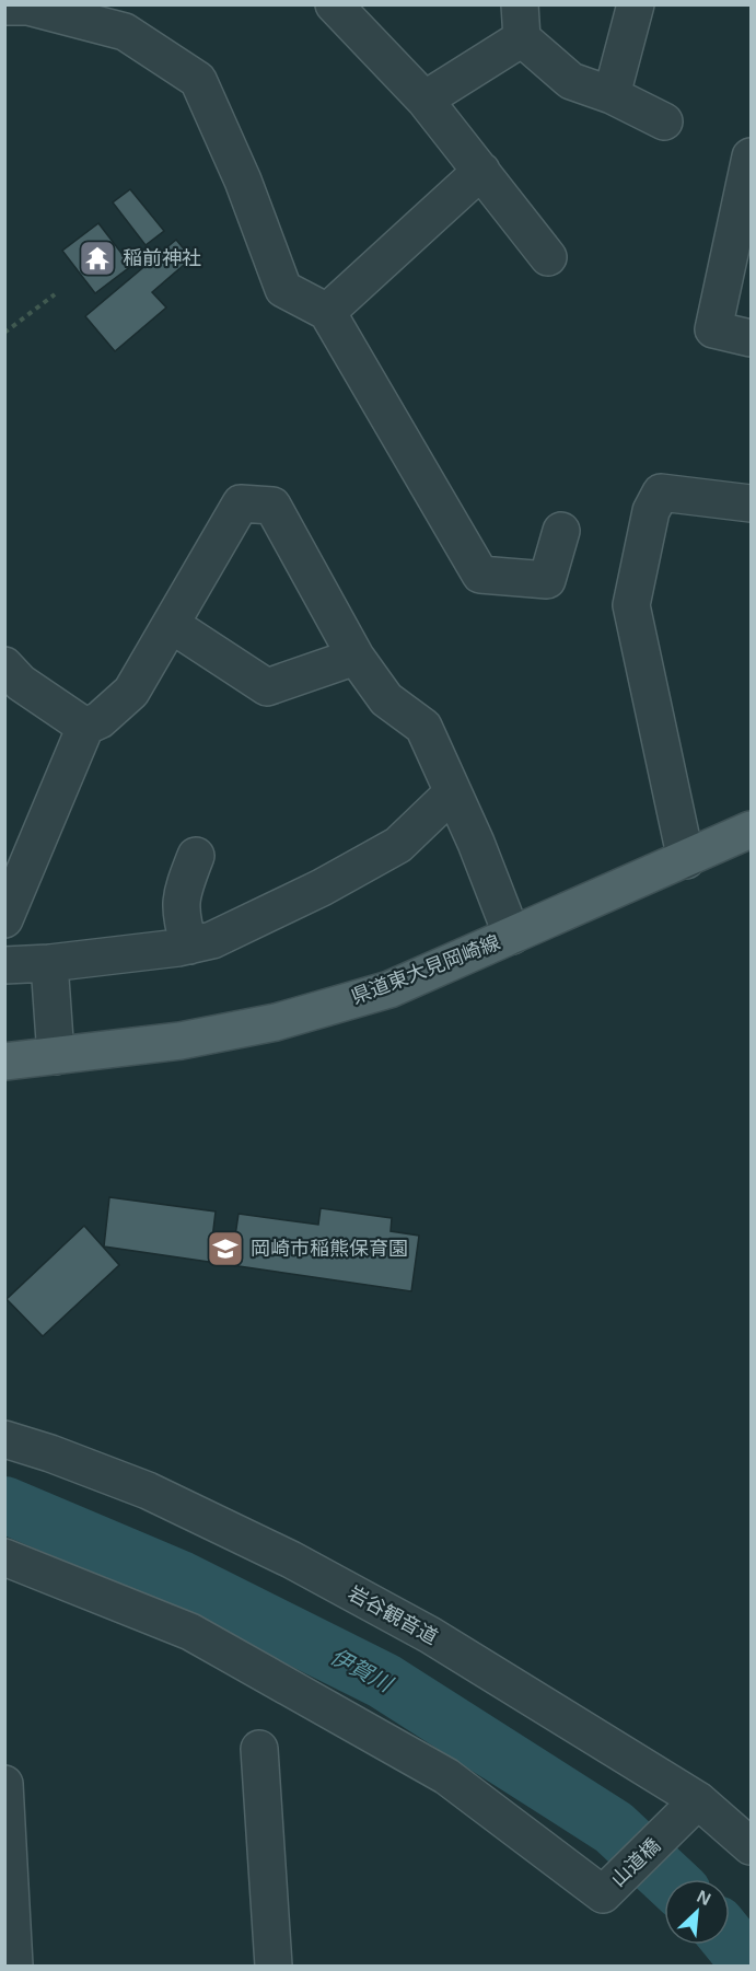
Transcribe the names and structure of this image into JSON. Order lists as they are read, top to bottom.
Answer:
{
  "streets": {
    "main road": ["県道東大見岡崎線"],
    "street": ["岩谷観音道", "山道橋"]
  },
  "crossings": [
    ["岩谷観音道", "山道橋"]
  ],
  "water": ["伊賀川"],
  "places": {
    "temple": ["稲前神社"],
    "school or university": ["岡崎市稲熊保育園"]
  },
  "north": "top right"
}
